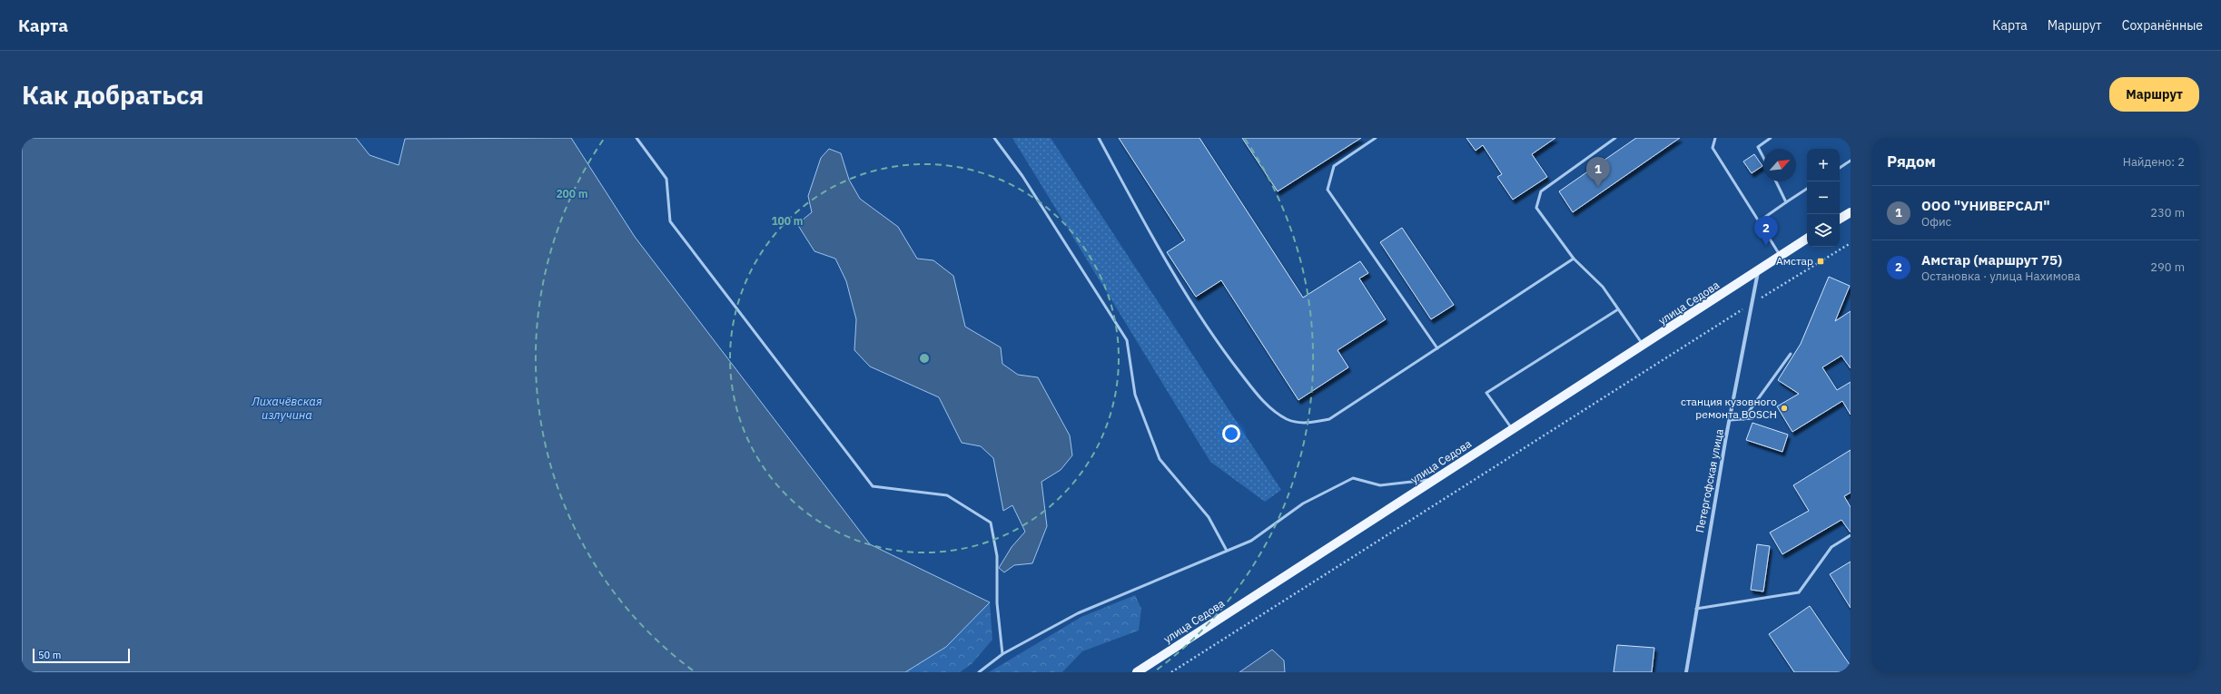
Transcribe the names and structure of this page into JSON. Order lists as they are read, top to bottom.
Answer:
{
  "streets": {
    "main road": ["улица Седова"],
    "street": ["Петергофская улица"]
  },
  "crossings": [
    ["улица Седова", "Петергофская улица"]
  ],
  "water": ["Лихачёвская излучина"],
  "places": {
    "transit": ["Амстар"],
    "other": ["станция кузовного ремонта BOSCH"]
  },
  "scale_bar": "50 m",
  "north": "top right",
  "page": {
    "header": "Карта",
    "nav": ["Карта", "Маршрут", "Сохранённые"],
    "buttons": "Маршрут",
    "title": "Как добраться",
    "heading": ["Рядом", "Найдено: 2"],
    "map_buttons": ["+", "−"],
    "pins": ["1", "2"],
    "list": [
      {
        "mark": "1",
        "name": "ООО \"УНИВЕРСАЛ\"",
        "note": "Офис",
        "value": "230 m"
      },
      {
        "mark": "2",
        "name": "Амстар (маршрут 75)",
        "note": "Остановка · улица Нахимова",
        "value": "290 m"
      }
    ],
    "scale": "50 m"
  },
  "rings": ["200 m", "100 m"]
}
